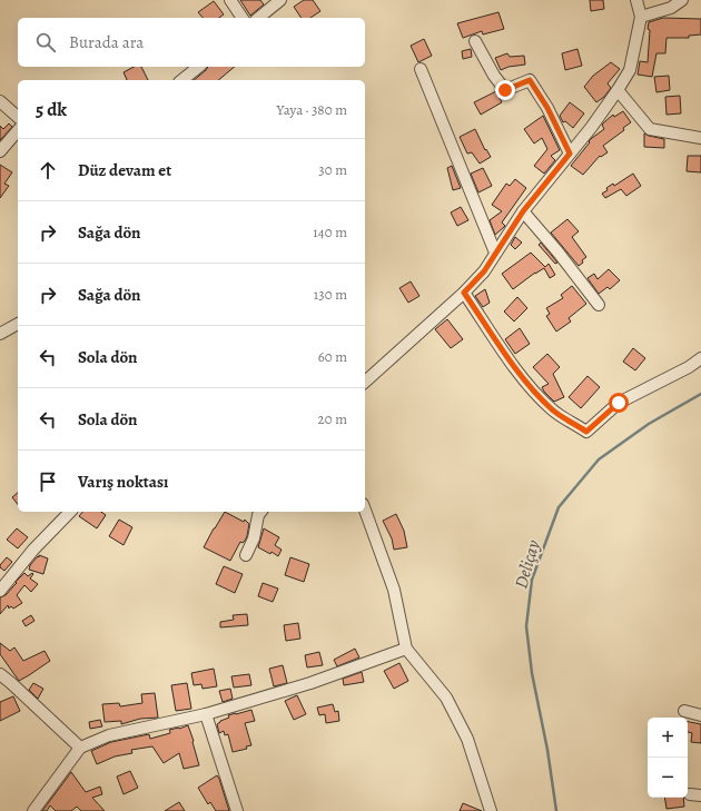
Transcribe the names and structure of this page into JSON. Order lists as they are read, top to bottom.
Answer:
{
  "water": ["Deliçay"],
  "page": {
    "search": "Burada ara",
    "heading": ["5 dk", "Yaya · 380 m"],
    "list": [
      ["Düz devam et", "30 m"],
      ["Sağa dön", "140 m"],
      ["Sağa dön", "130 m"],
      ["Sola dön", "60 m"],
      ["Sola dön", "20 m"],
      "Varış noktası"
    ],
    "map_buttons": ["+", "−"]
  }
}
